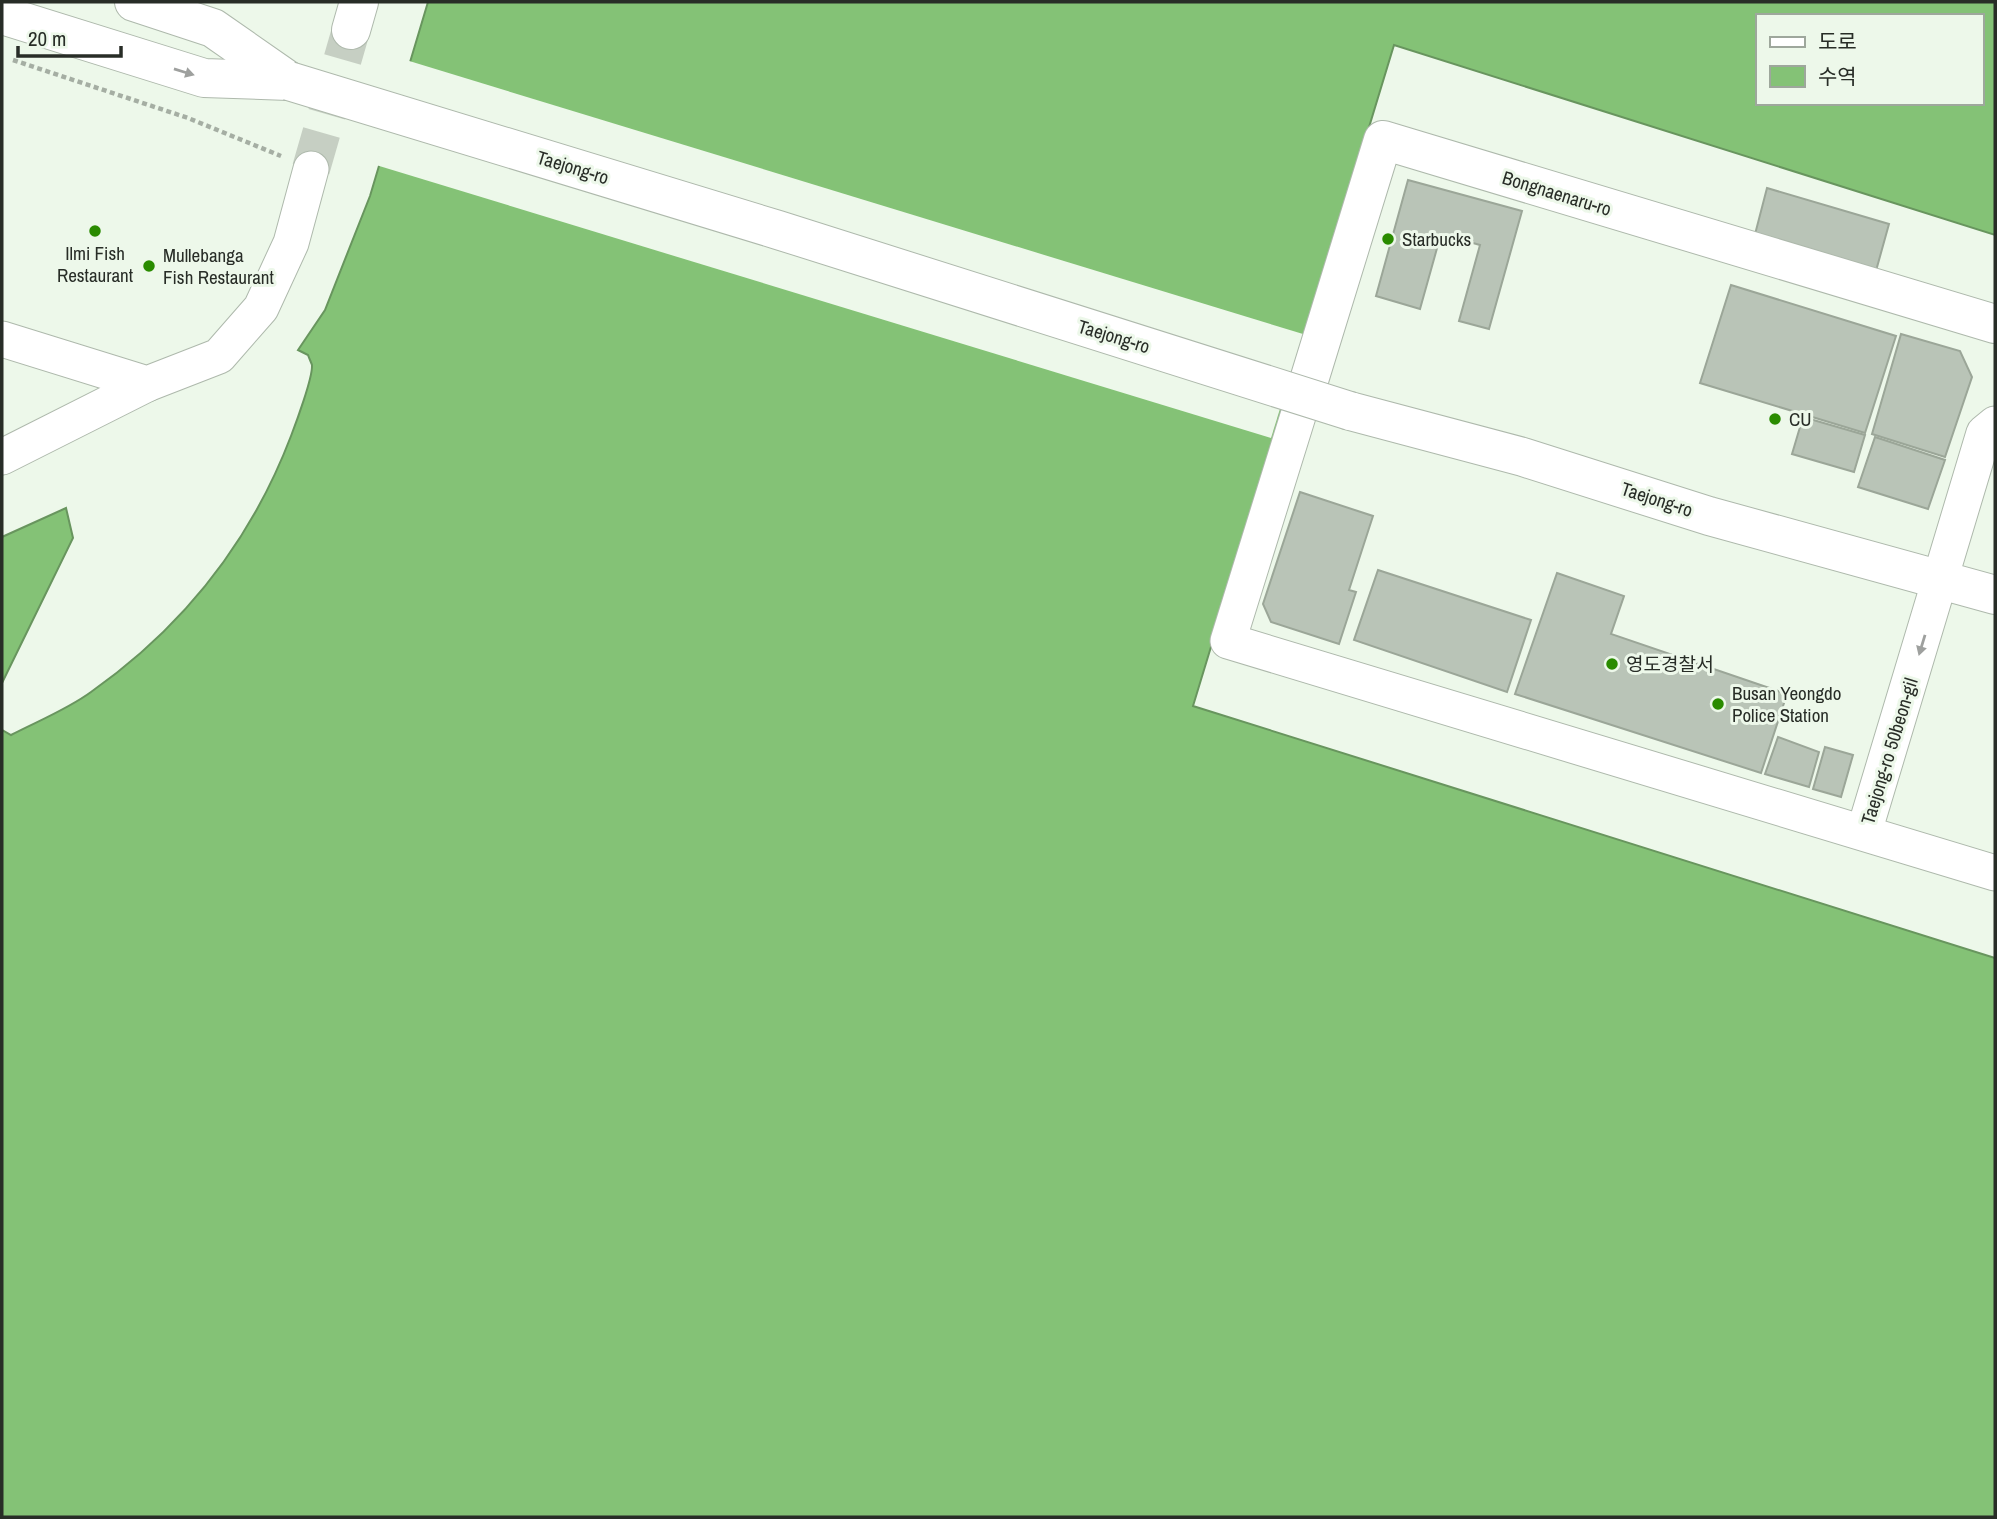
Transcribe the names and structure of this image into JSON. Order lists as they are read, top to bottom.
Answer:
{
  "streets": {
    "main road": ["Taejong-ro", "Bongnaenaru-ro"],
    "street": ["Taejong-ro 50beon-gil"]
  },
  "crossings": [
    ["Taejong-ro", "Taejong-ro 50beon-gil"]
  ],
  "one_way": ["Taejong-ro 50beon-gil"],
  "places": [
    "Ilmi Fish Restaurant",
    "Starbucks",
    "Mullebanga Fish Restaurant",
    "CU",
    "영도경찰서",
    "Busan Yeongdo Police Station"
  ],
  "legend": ["도로", "수역"],
  "scale_bar": "20 m"
}
